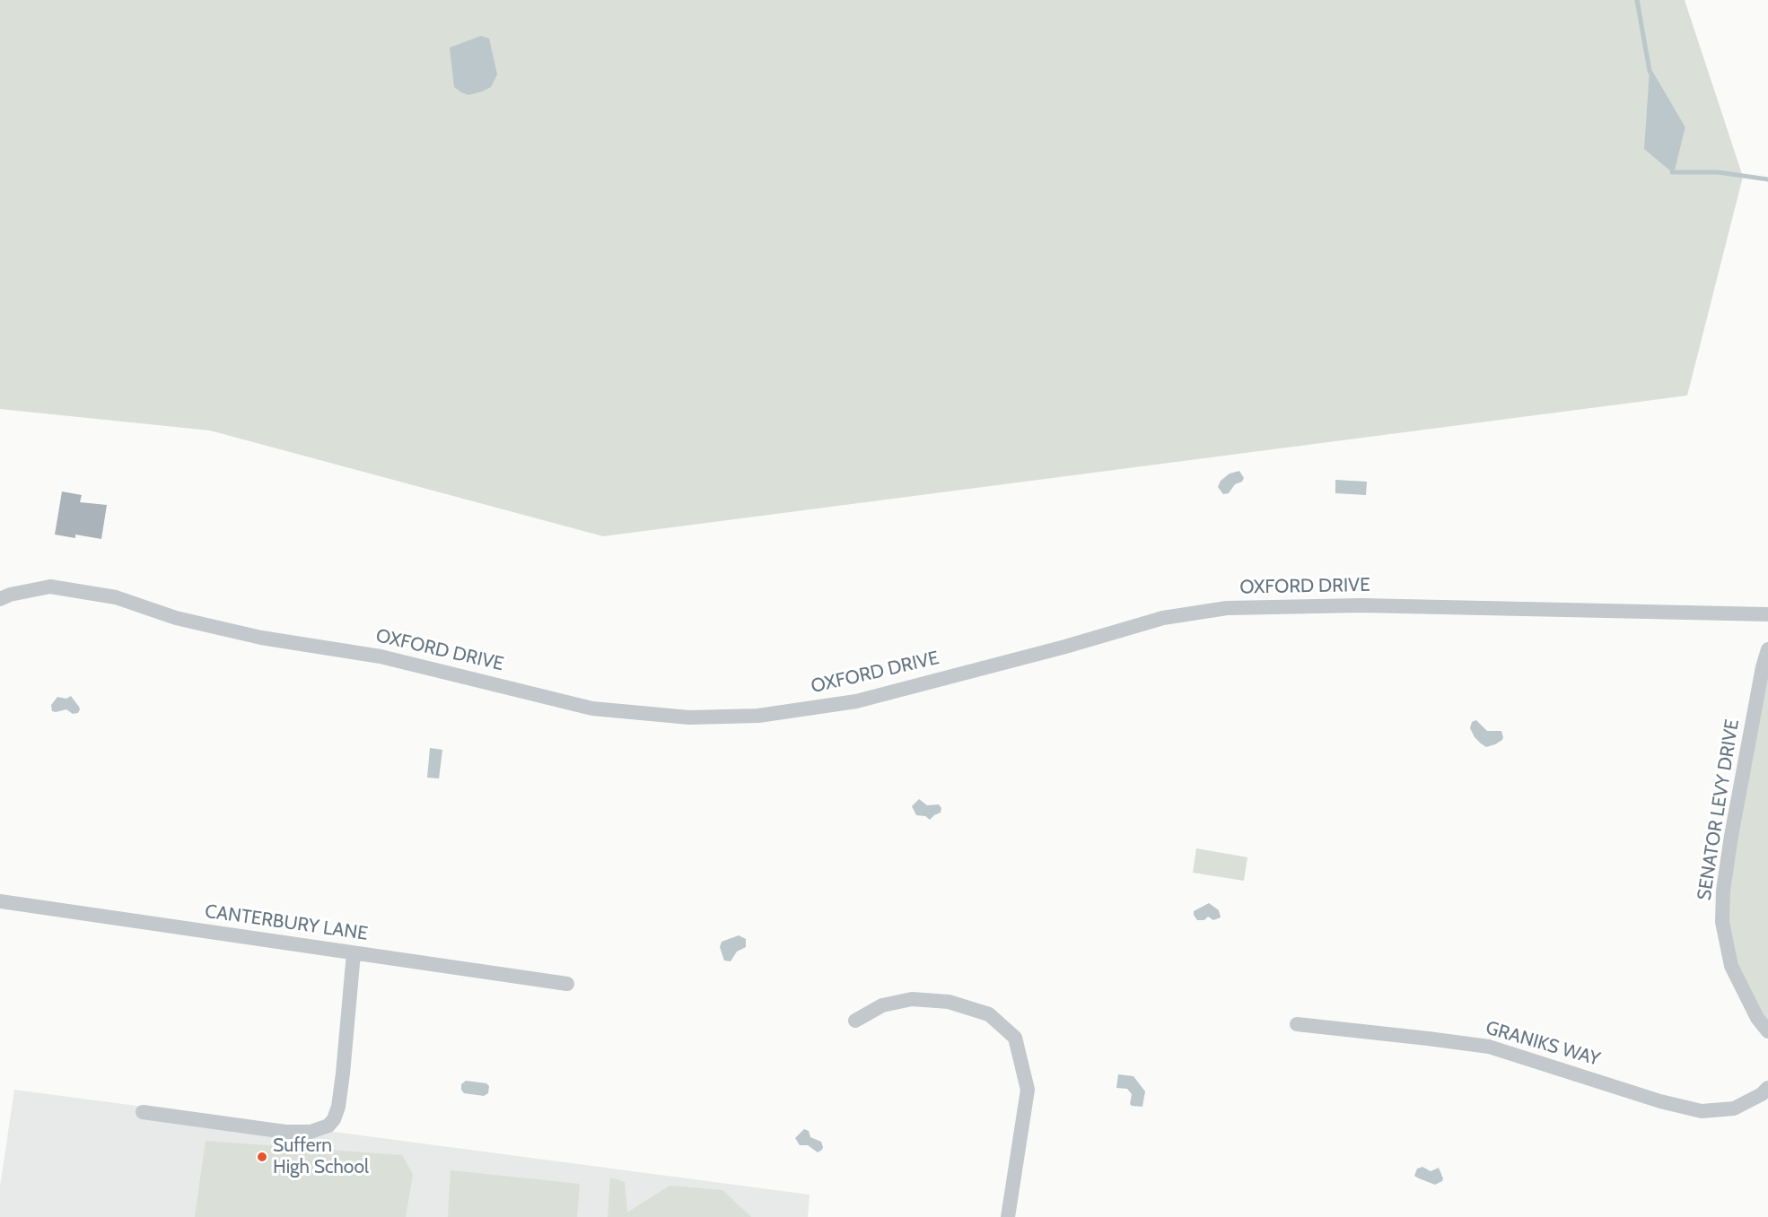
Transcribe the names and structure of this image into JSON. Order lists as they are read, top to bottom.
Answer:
{
  "streets": {
    "street": [
      "OXFORD DRIVE",
      "SENATOR LEVY DRIVE",
      "CANTERBURY LANE",
      "GRANIKS WAY"
    ]
  },
  "places": ["Suffern High School"]
}
